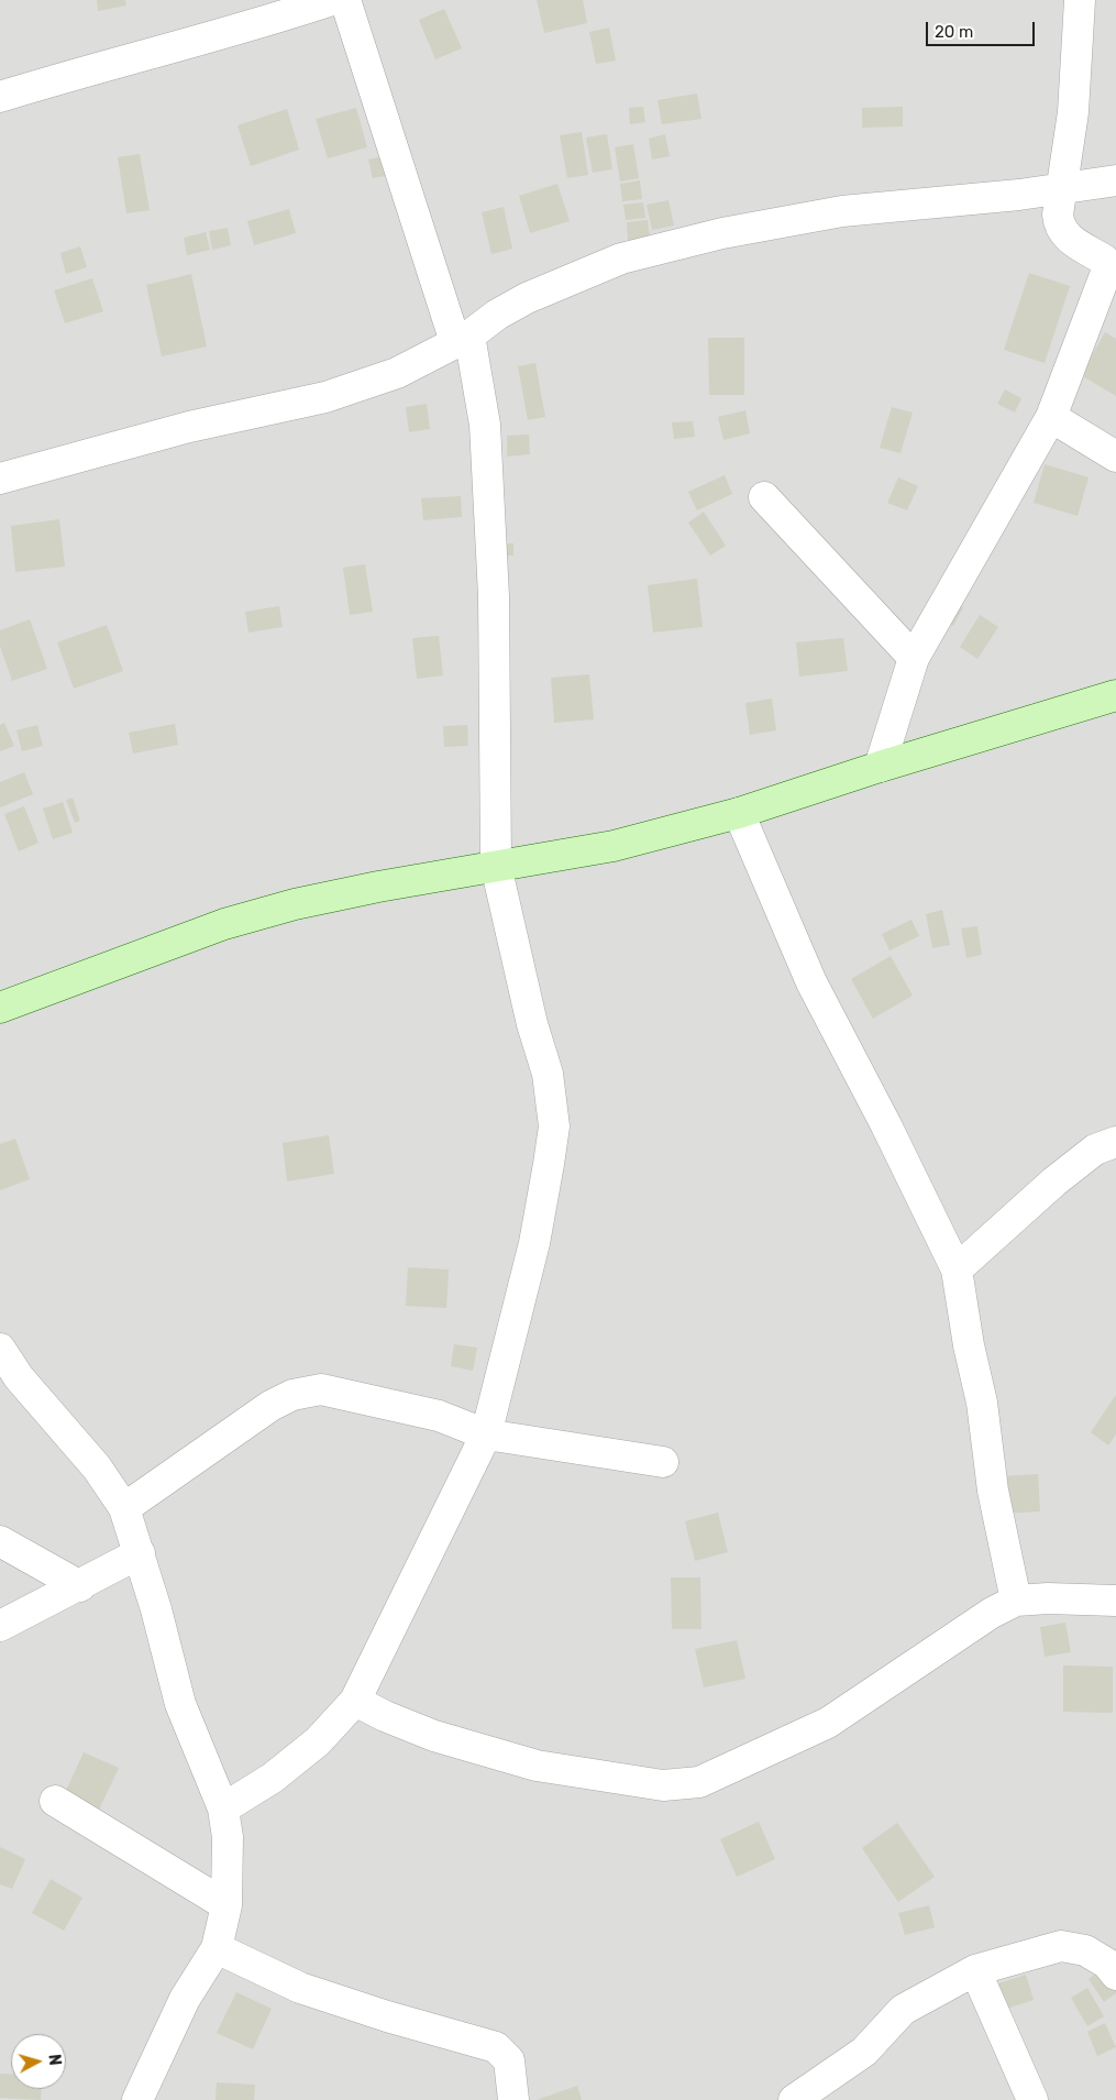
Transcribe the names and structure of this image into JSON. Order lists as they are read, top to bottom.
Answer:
{
  "scale_bar": "20 m",
  "north": "right"
}
